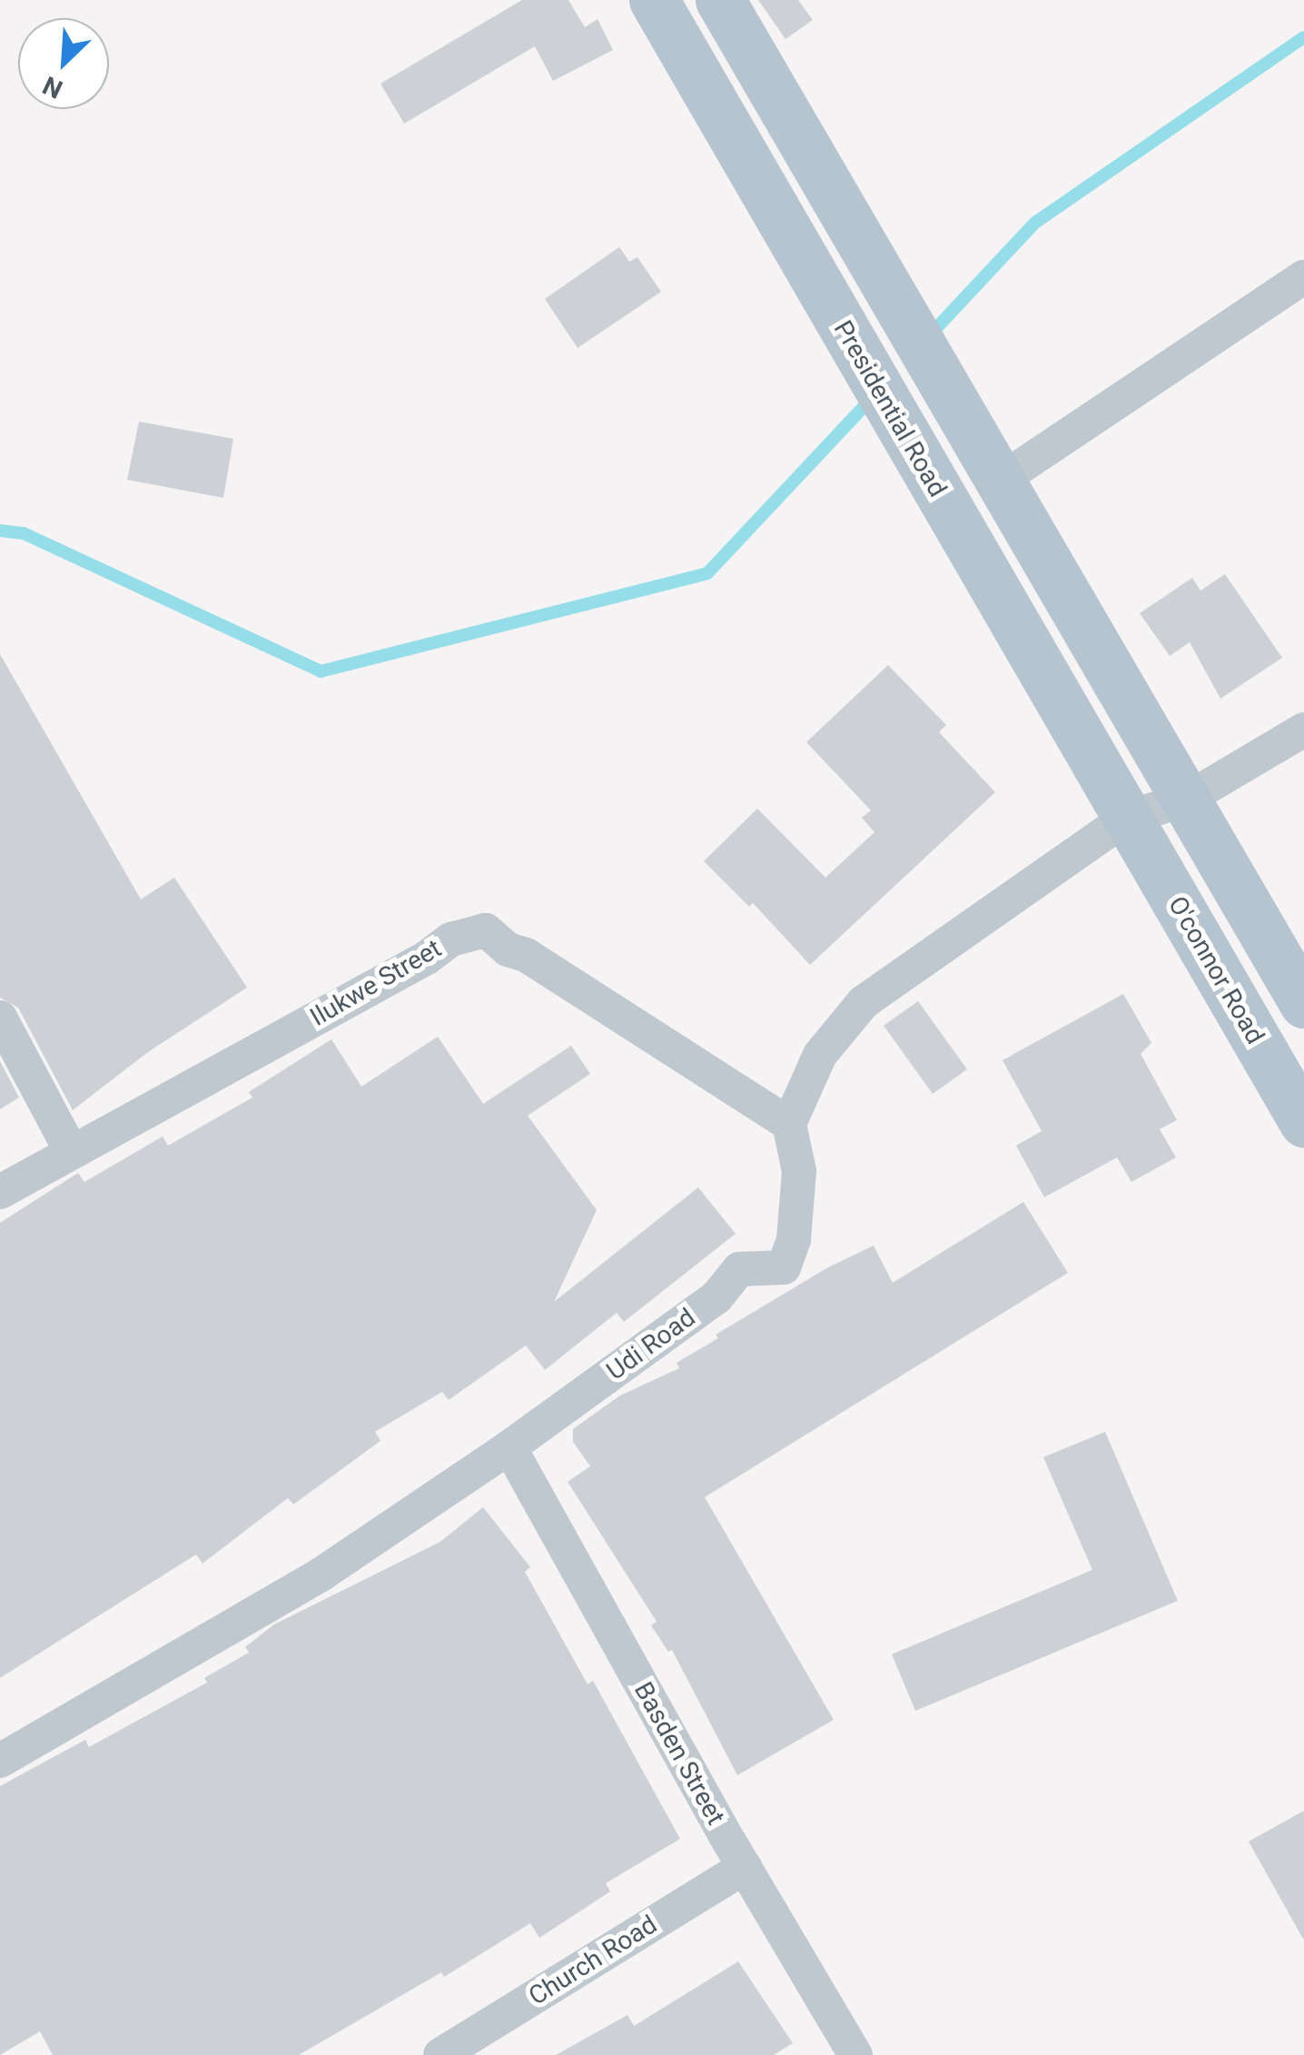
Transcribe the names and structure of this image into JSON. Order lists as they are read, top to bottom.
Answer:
{
  "streets": {
    "main road": ["Presidential Road", "O'connor Road"],
    "street": [
      "Ilukwe Street",
      "Udi Road",
      "Basden Street",
      "Church Road"
    ]
  },
  "crossings": [
    ["Presidential Road", "O'connor Road"],
    ["Ilukwe Street", "Udi Road"],
    ["Udi Road", "Basden Street"],
    ["Basden Street", "Church Road"]
  ],
  "north": "bottom left"
}
